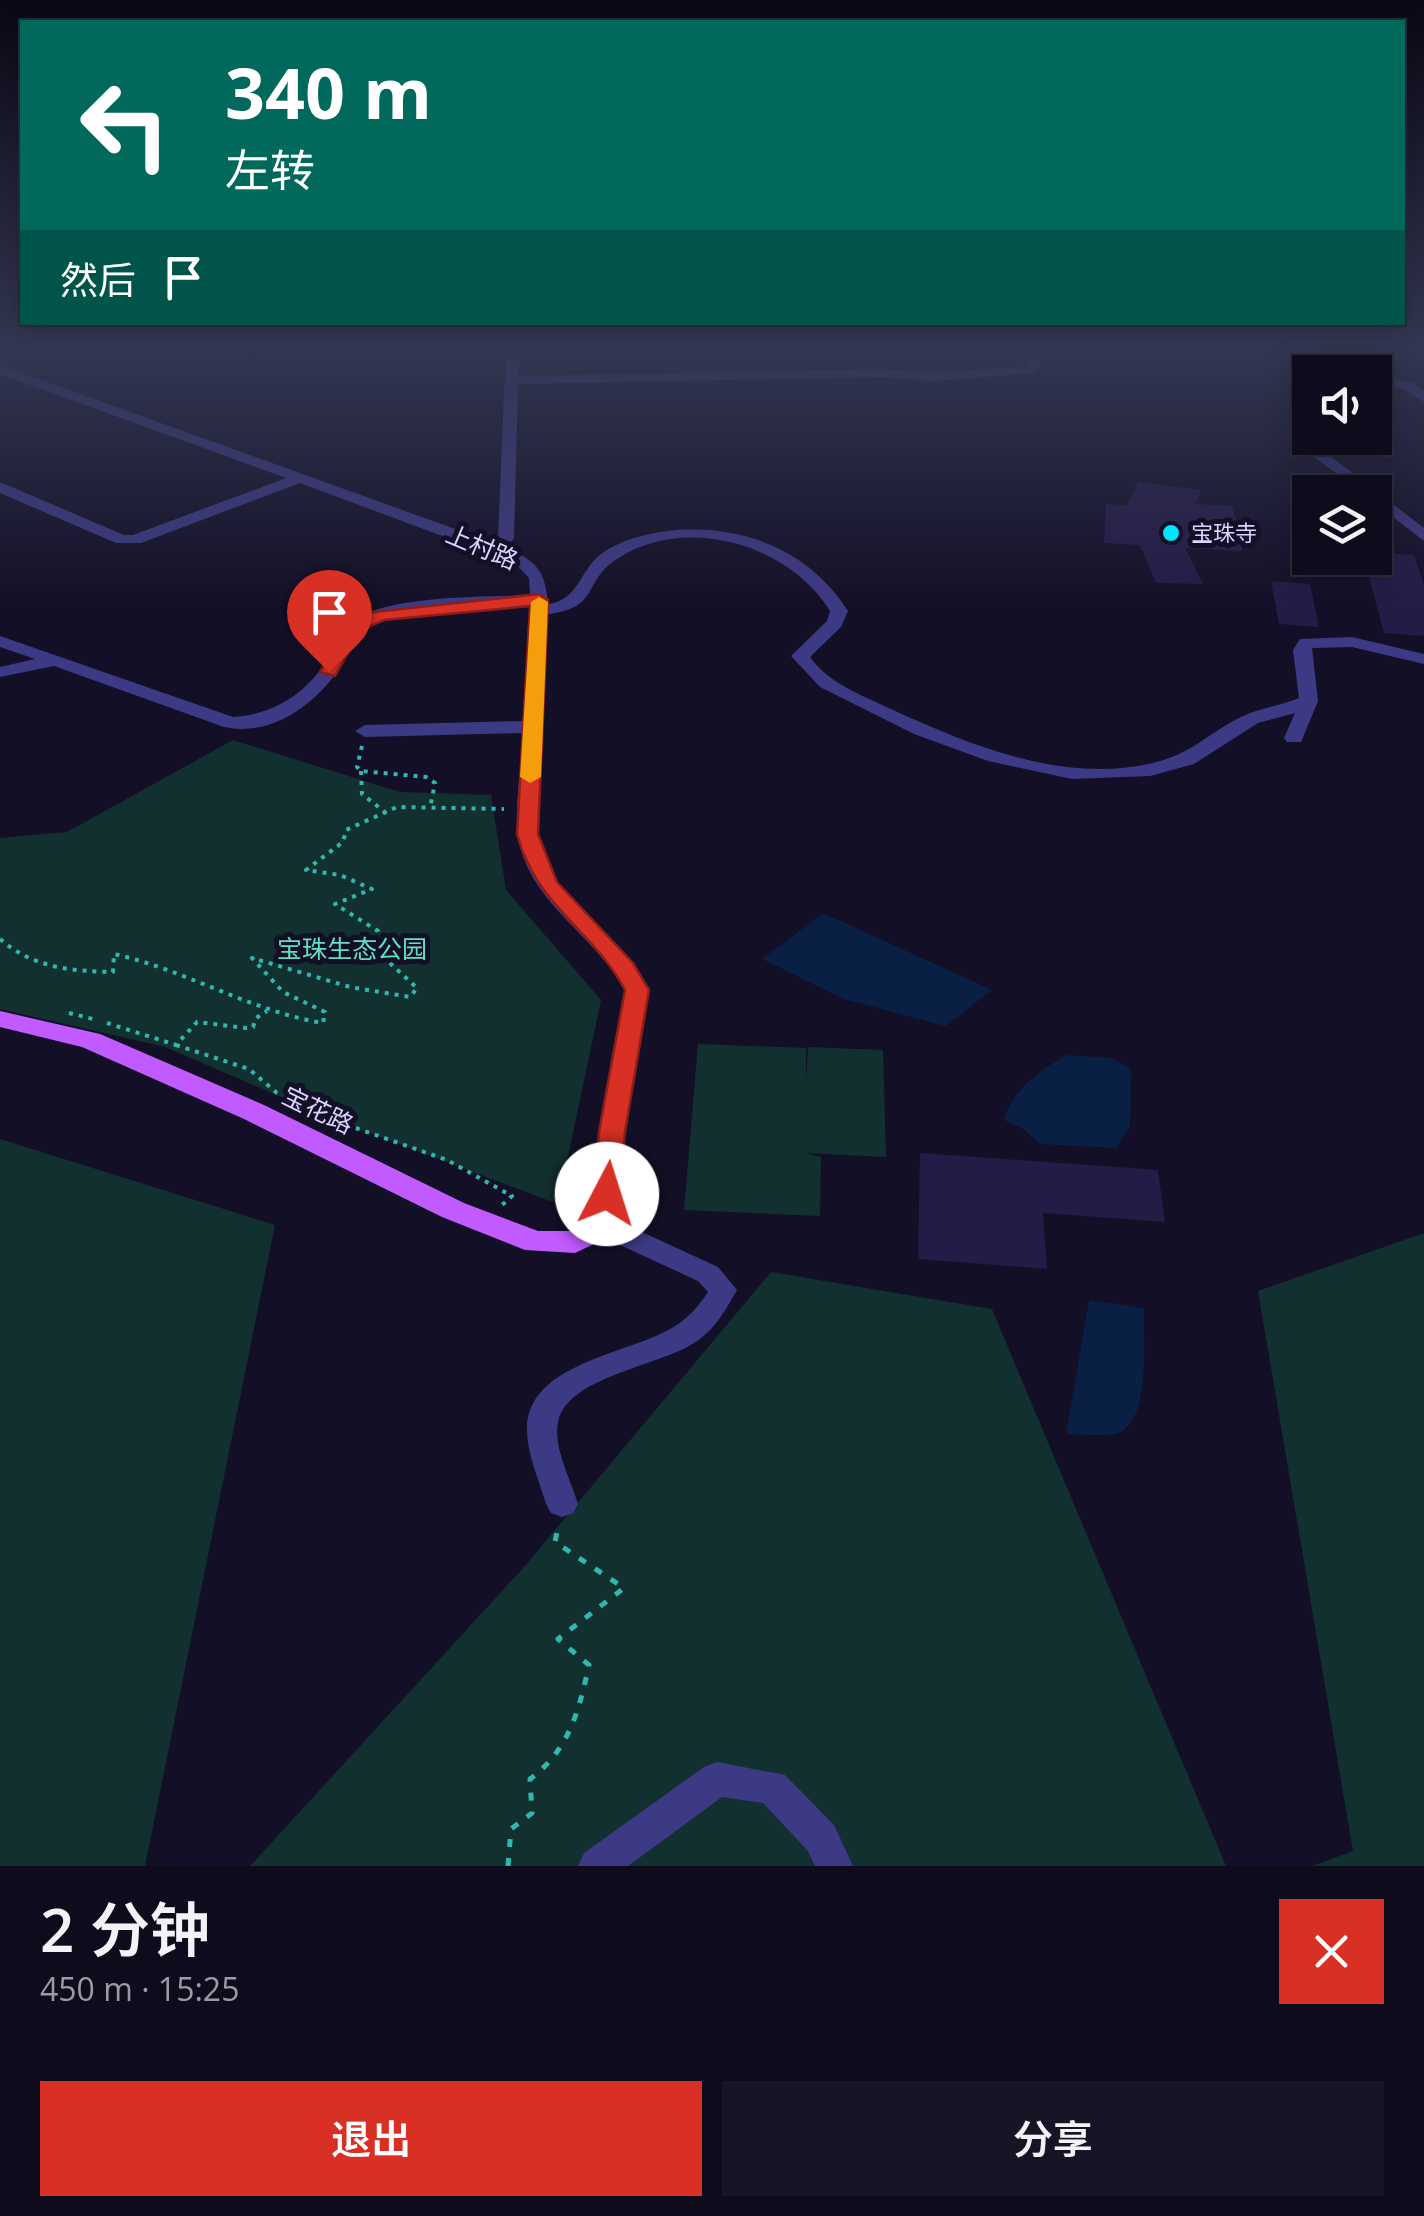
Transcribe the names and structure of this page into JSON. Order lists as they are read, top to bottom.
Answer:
{
  "streets": {
    "main road": ["宝花路"],
    "street": ["上村路"]
  },
  "parks": ["宝珠生态公园"],
  "places": ["宝珠寺"],
  "page": {
    "turn": ["340 m", "左转"],
    "then": "然后",
    "heading": ["2 分钟", "450 m · 15:25"],
    "buttons": ["退出", "分享"]
  }
}
